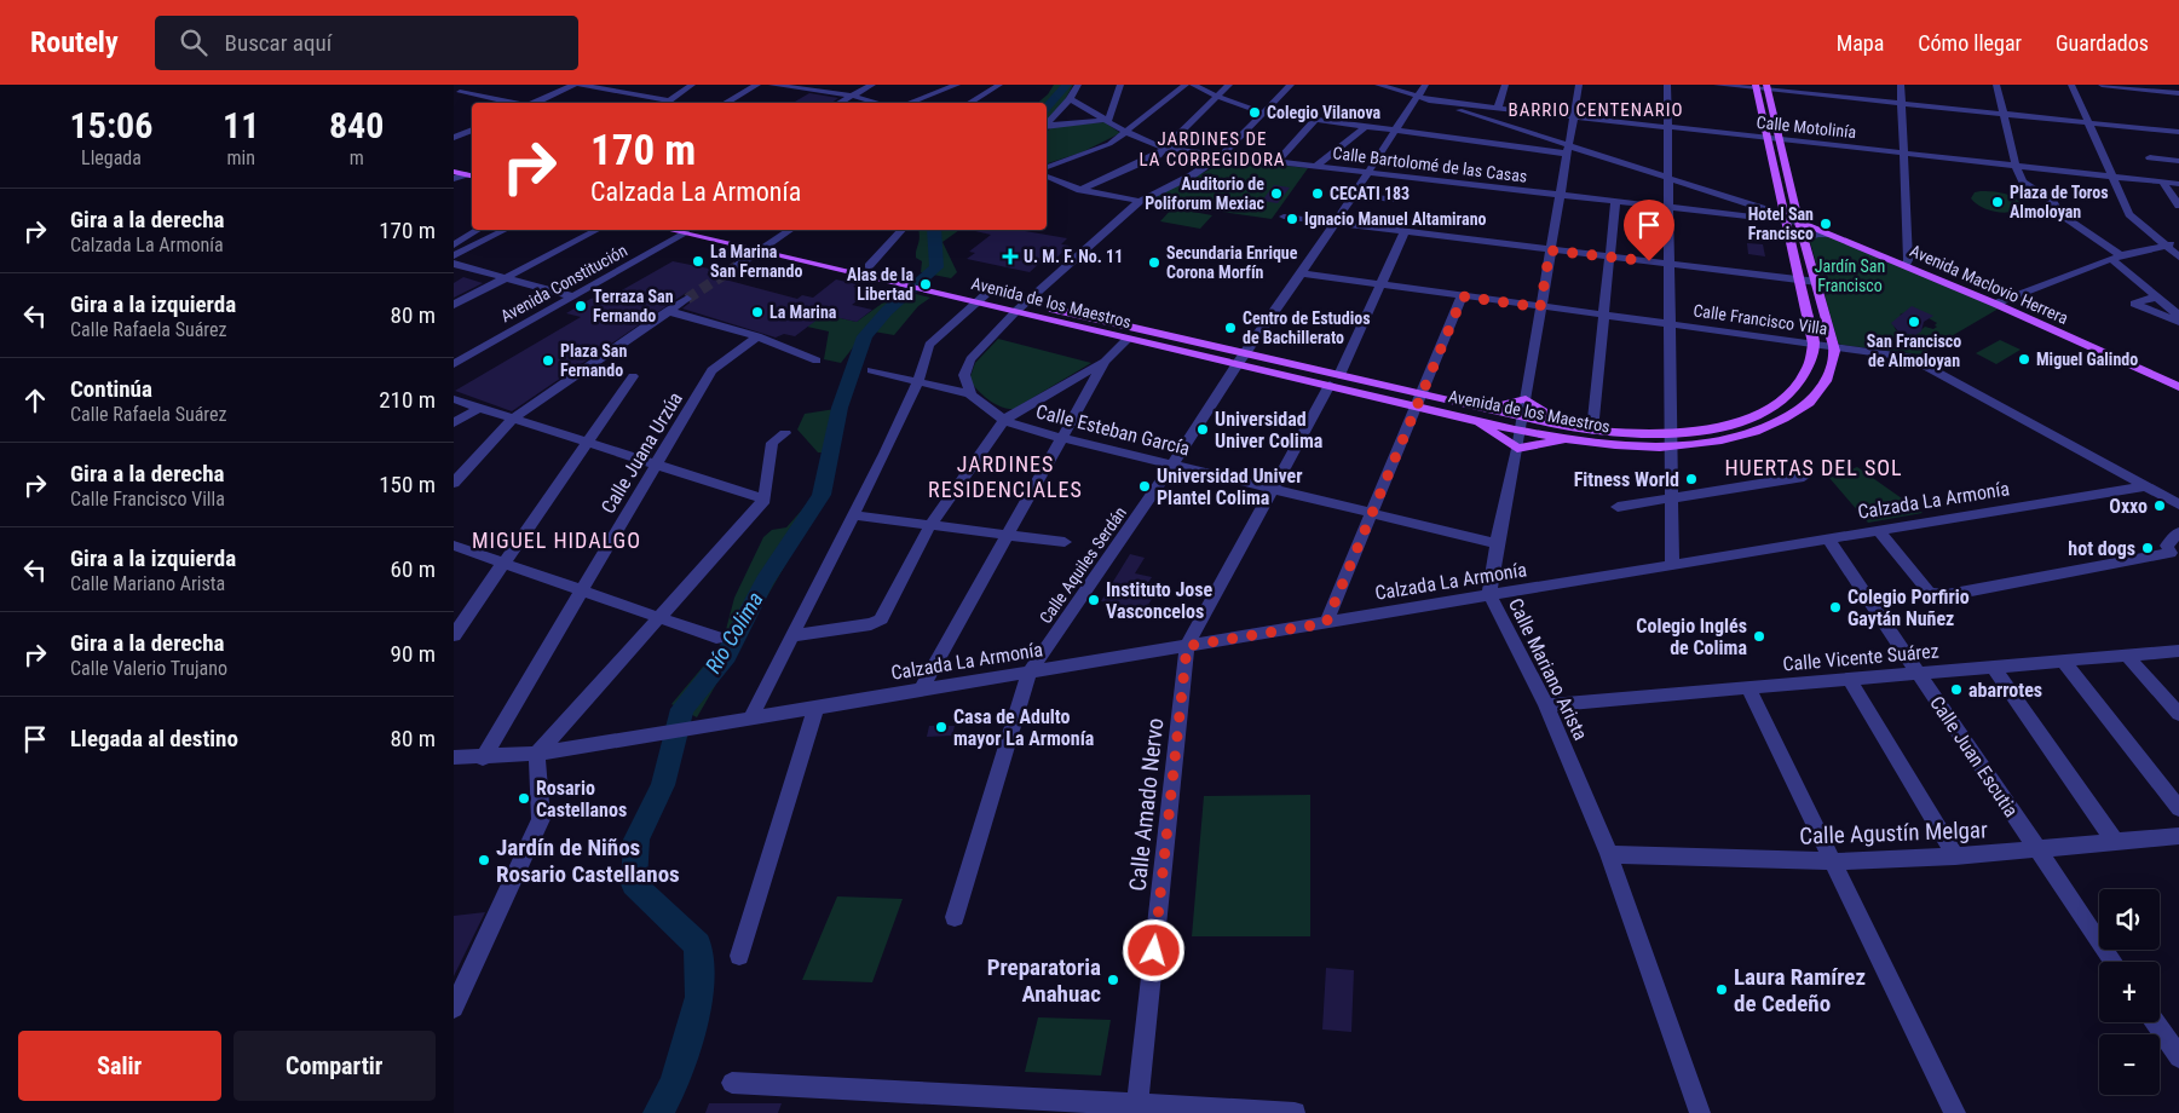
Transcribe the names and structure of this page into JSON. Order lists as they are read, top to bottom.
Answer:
{
  "streets": {
    "main road": ["Avenida Maclovio Herrera", "Avenida de los Maestros"],
    "street": [
      "Calle Motolinía",
      "Calle Bartolomé de las Casas",
      "Avenida Constitución",
      "Calle Francisco Villa",
      "Calle Esteban García",
      "Calle Juana Urzúa",
      "Calzada La Armonía",
      "Calle Aquiles Serdán",
      "Calle Vicente Suárez",
      "Calle Mariano Arista",
      "Calle Juan Escutia",
      "Calle Amado Nervo",
      "Calle Agustín Melgar"
    ]
  },
  "crossings": [
    ["Calle Motolinía", "Avenida de los Maestros"],
    ["Calle Motolinía", "Calle Aquiles Serdán"],
    ["Calle Motolinía", "Calle Mariano Arista"],
    ["Calle Bartolomé de las Casas", "Avenida Maclovio Herrera"],
    ["Calle Bartolomé de las Casas", "Avenida de los Maestros"],
    ["Calle Bartolomé de las Casas", "Calle Aquiles Serdán"],
    ["Calle Bartolomé de las Casas", "Calle Mariano Arista"],
    ["Avenida Maclovio Herrera", "Avenida de los Maestros"],
    ["Avenida de los Maestros", "Calle Francisco Villa"],
    ["Avenida de los Maestros", "Calle Aquiles Serdán"],
    ["Avenida de los Maestros", "Calle Mariano Arista"],
    ["Calle Francisco Villa", "Calzada La Armonía"],
    ["Calle Francisco Villa", "Calle Aquiles Serdán"],
    ["Calle Francisco Villa", "Calle Mariano Arista"],
    ["Calle Esteban García", "Calle Aquiles Serdán"],
    ["Calle Esteban García", "Calle Mariano Arista"],
    ["Calzada La Armonía", "Calle Aquiles Serdán"],
    ["Calzada La Armonía", "Calle Mariano Arista"],
    ["Calzada La Armonía", "Calle Juan Escutia"],
    ["Calzada La Armonía", "Calle Amado Nervo"],
    ["Calle Vicente Suárez", "Calle Mariano Arista"],
    ["Calle Vicente Suárez", "Calle Juan Escutia"],
    ["Calle Mariano Arista", "Calle Agustín Melgar"],
    ["Calle Juan Escutia", "Calle Agustín Melgar"]
  ],
  "districts": [
    "BARRIO CENTENARIO",
    "JARDINES DE LA CORREGIDORA",
    "JARDINES RESIDENCIALES",
    "HUERTAS DEL SOL",
    "MIGUEL HIDALGO"
  ],
  "water": ["Río Colima"],
  "parks": ["Jardín San Francisco"],
  "places": {
    "other": [
      "Colegio Vilanova",
      "Auditorio de Poliforum Mexiac",
      "CECATI 183",
      "Plaza de Toros Almoloyan",
      "Ignacio Manuel Altamirano",
      "Hotel San Francisco",
      "La Marina San Fernando",
      "Secundaria Enrique Corona Morfín",
      "Alas de la Libertad",
      "Terraza San Fernando",
      "La Marina",
      "San Francisco de Almoloyan",
      "Centro de Estudios de Bachillerato",
      "Miguel Galindo",
      "Plaza San Fernando",
      "Universidad Univer Colima",
      "Fitness World",
      "Universidad Univer Plantel Colima",
      "Oxxo",
      "hot dogs",
      "Instituto Jose Vasconcelos",
      "Colegio Porfirio Gaytán Nuñez",
      "Colegio Inglés de Colima",
      "abarrotes",
      "Casa de Adulto mayor La Armonía",
      "Rosario Castellanos",
      "Jardín de Niños Rosario Castellanos",
      "Preparatoria Anahuac",
      "Laura Ramírez de Cedeño"
    ],
    "health": ["U. M. F. No. 11"]
  },
  "page": {
    "header": "Routely",
    "search": "Buscar aquí",
    "nav": ["Mapa", "Cómo llegar", "Guardados"],
    "eta": [
      "15:06",
      "Llegada",
      "11",
      "min",
      "840",
      "m"
    ],
    "turn": ["170 m", "Calzada La Armonía"],
    "list": [
      {
        "name": "Gira a la derecha",
        "note": "Calzada La Armonía",
        "value": "170 m"
      },
      {
        "name": "Gira a la izquierda",
        "note": "Calle Rafaela Suárez",
        "value": "80 m"
      },
      {
        "name": "Continúa",
        "note": "Calle Rafaela Suárez",
        "value": "210 m"
      },
      {
        "name": "Gira a la derecha",
        "note": "Calle Francisco Villa",
        "value": "150 m"
      },
      {
        "name": "Gira a la izquierda",
        "note": "Calle Mariano Arista",
        "value": "60 m"
      },
      {
        "name": "Gira a la derecha",
        "note": "Calle Valerio Trujano",
        "value": "90 m"
      },
      {
        "name": "Llegada al destino",
        "value": "80 m"
      }
    ],
    "map_buttons": ["+", "−"],
    "buttons": ["Salir", "Compartir"]
  }
}
